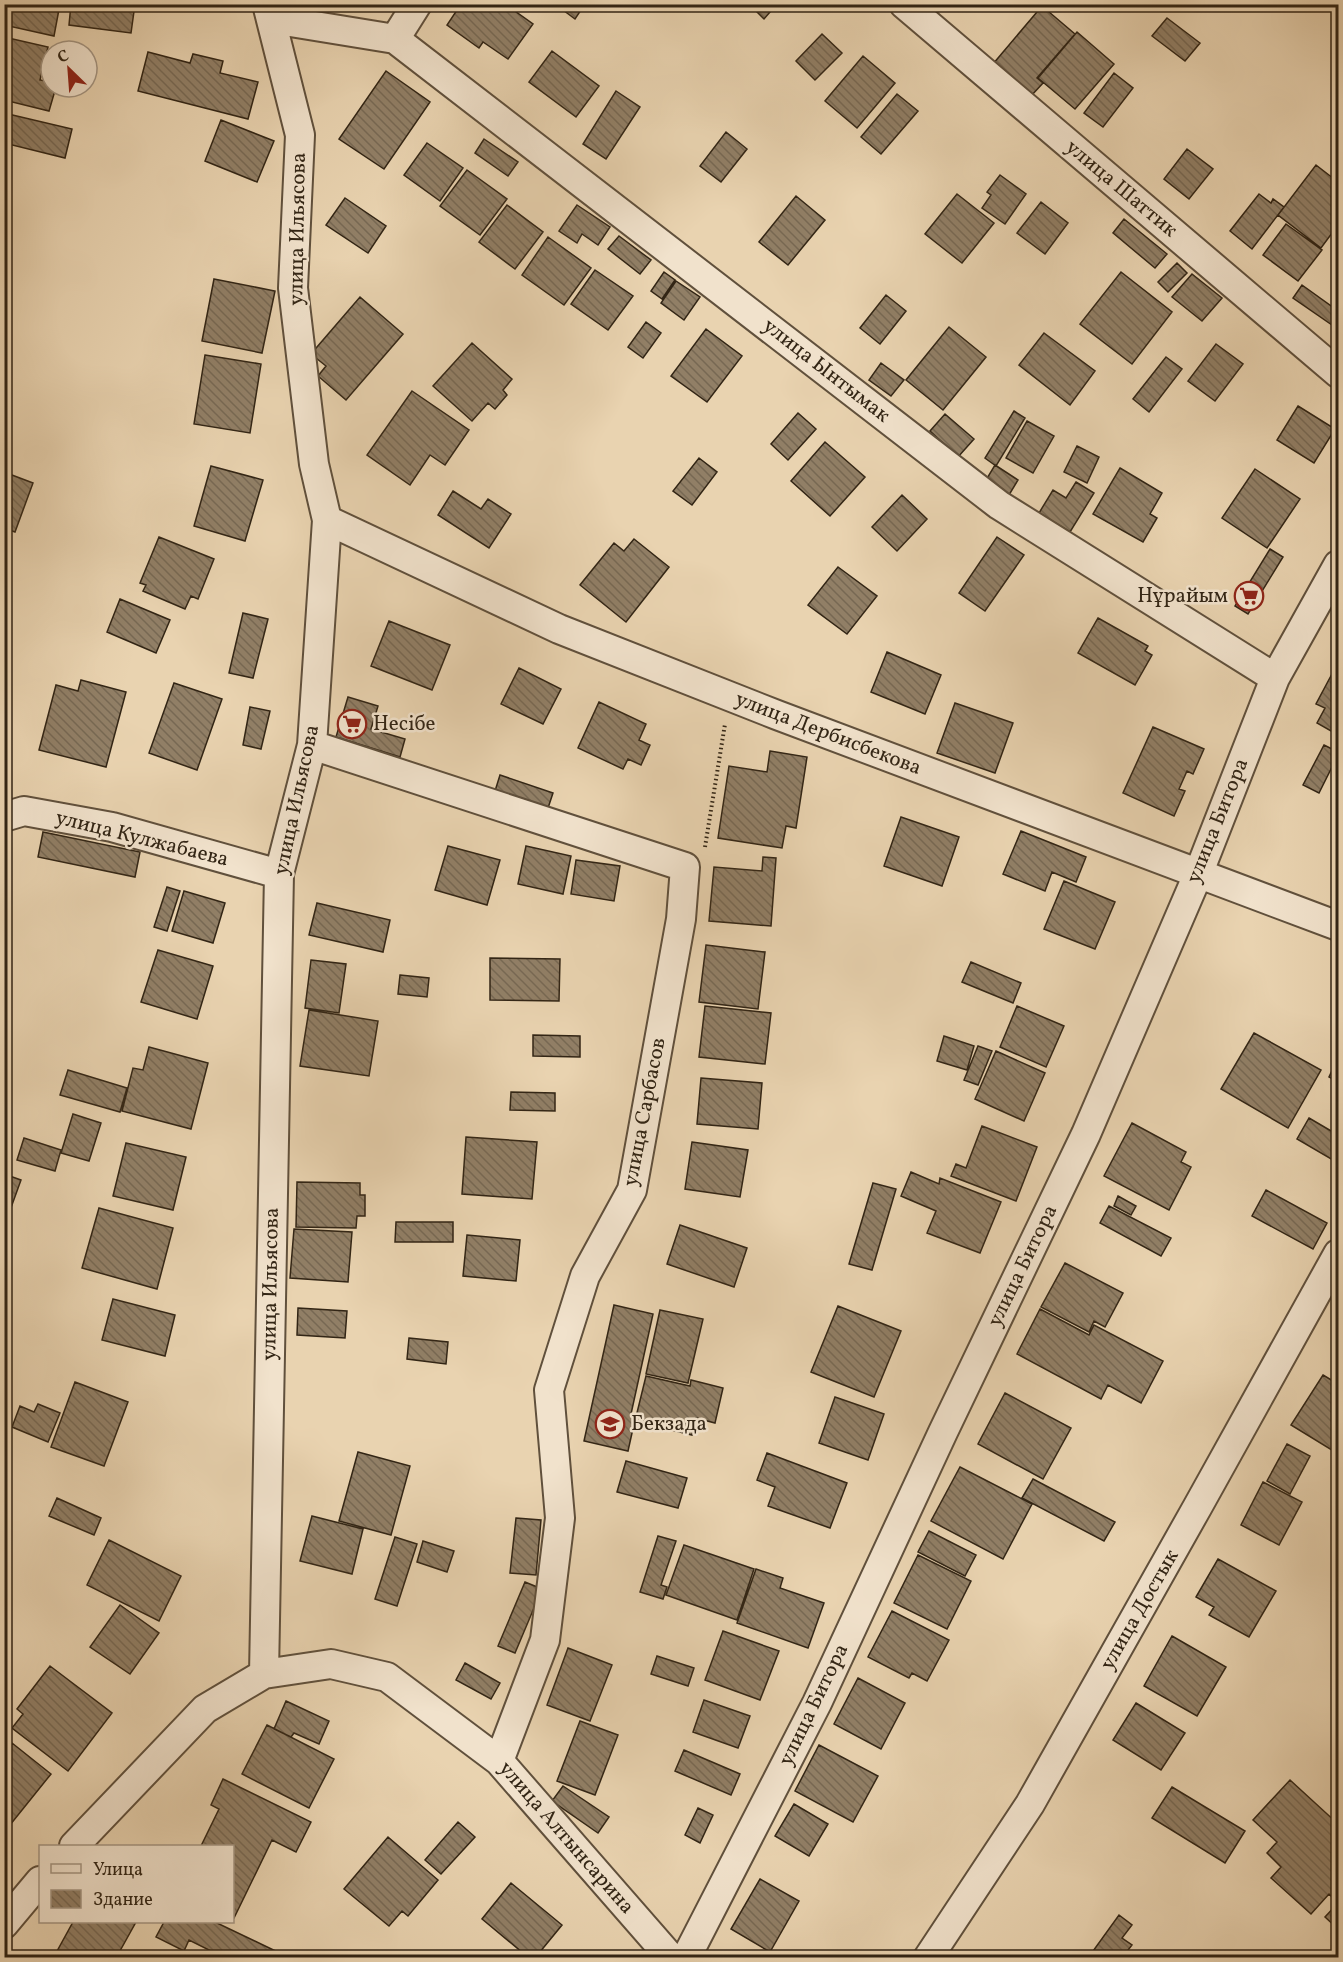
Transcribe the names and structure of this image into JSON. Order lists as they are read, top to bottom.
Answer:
{
  "streets": {
    "street": [
      "улица Шаттик",
      "улица Ильясова",
      "улица Ынтымак",
      "улица Дербисбекова",
      "улица Битора",
      "улица Кулжабаева",
      "улица Сарбасов",
      "улица Достык",
      "улица Алтынсарина"
    ]
  },
  "crossings": [
    ["улица Ильясова", "улица Дербисбекова"],
    ["улица Ильясова", "улица Кулжабаева"],
    ["улица Ильясова", "улица Алтынсарина"],
    ["улица Ынтымак", "улица Битора"],
    ["улица Дербисбекова", "улица Битора"],
    ["улица Сарбасов", "улица Алтынсарина"]
  ],
  "places": {
    "supermarket": ["Нұрайым", "Несібе"],
    "school or university": ["Бекзада"]
  },
  "legend": ["Улица", "Здание"],
  "north": "top left"
}
